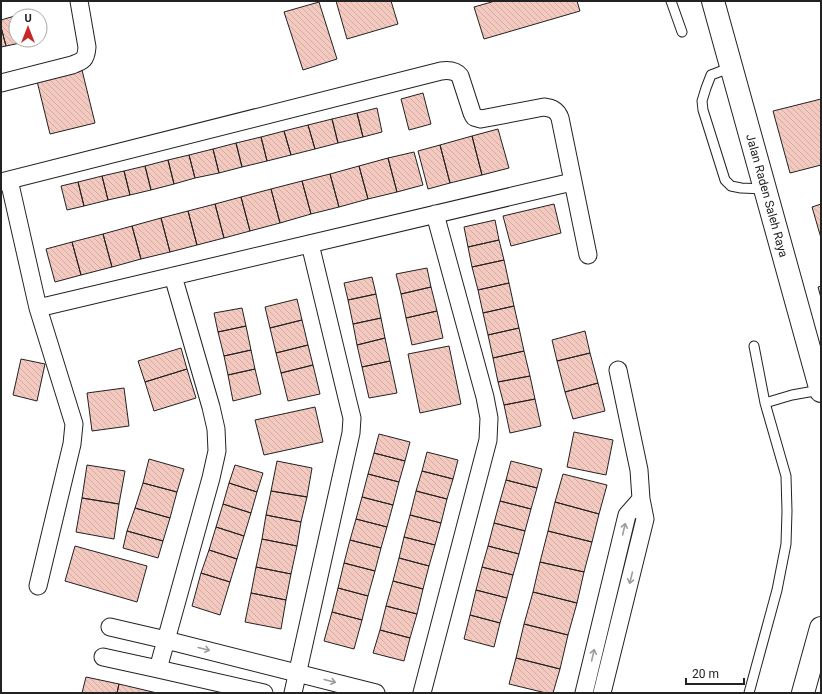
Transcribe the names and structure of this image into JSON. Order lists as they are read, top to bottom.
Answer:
{
  "streets": {
    "main road": ["Jalan Raden Saleh Raya"]
  },
  "scale_bar": "20 m",
  "north": "top"
}
